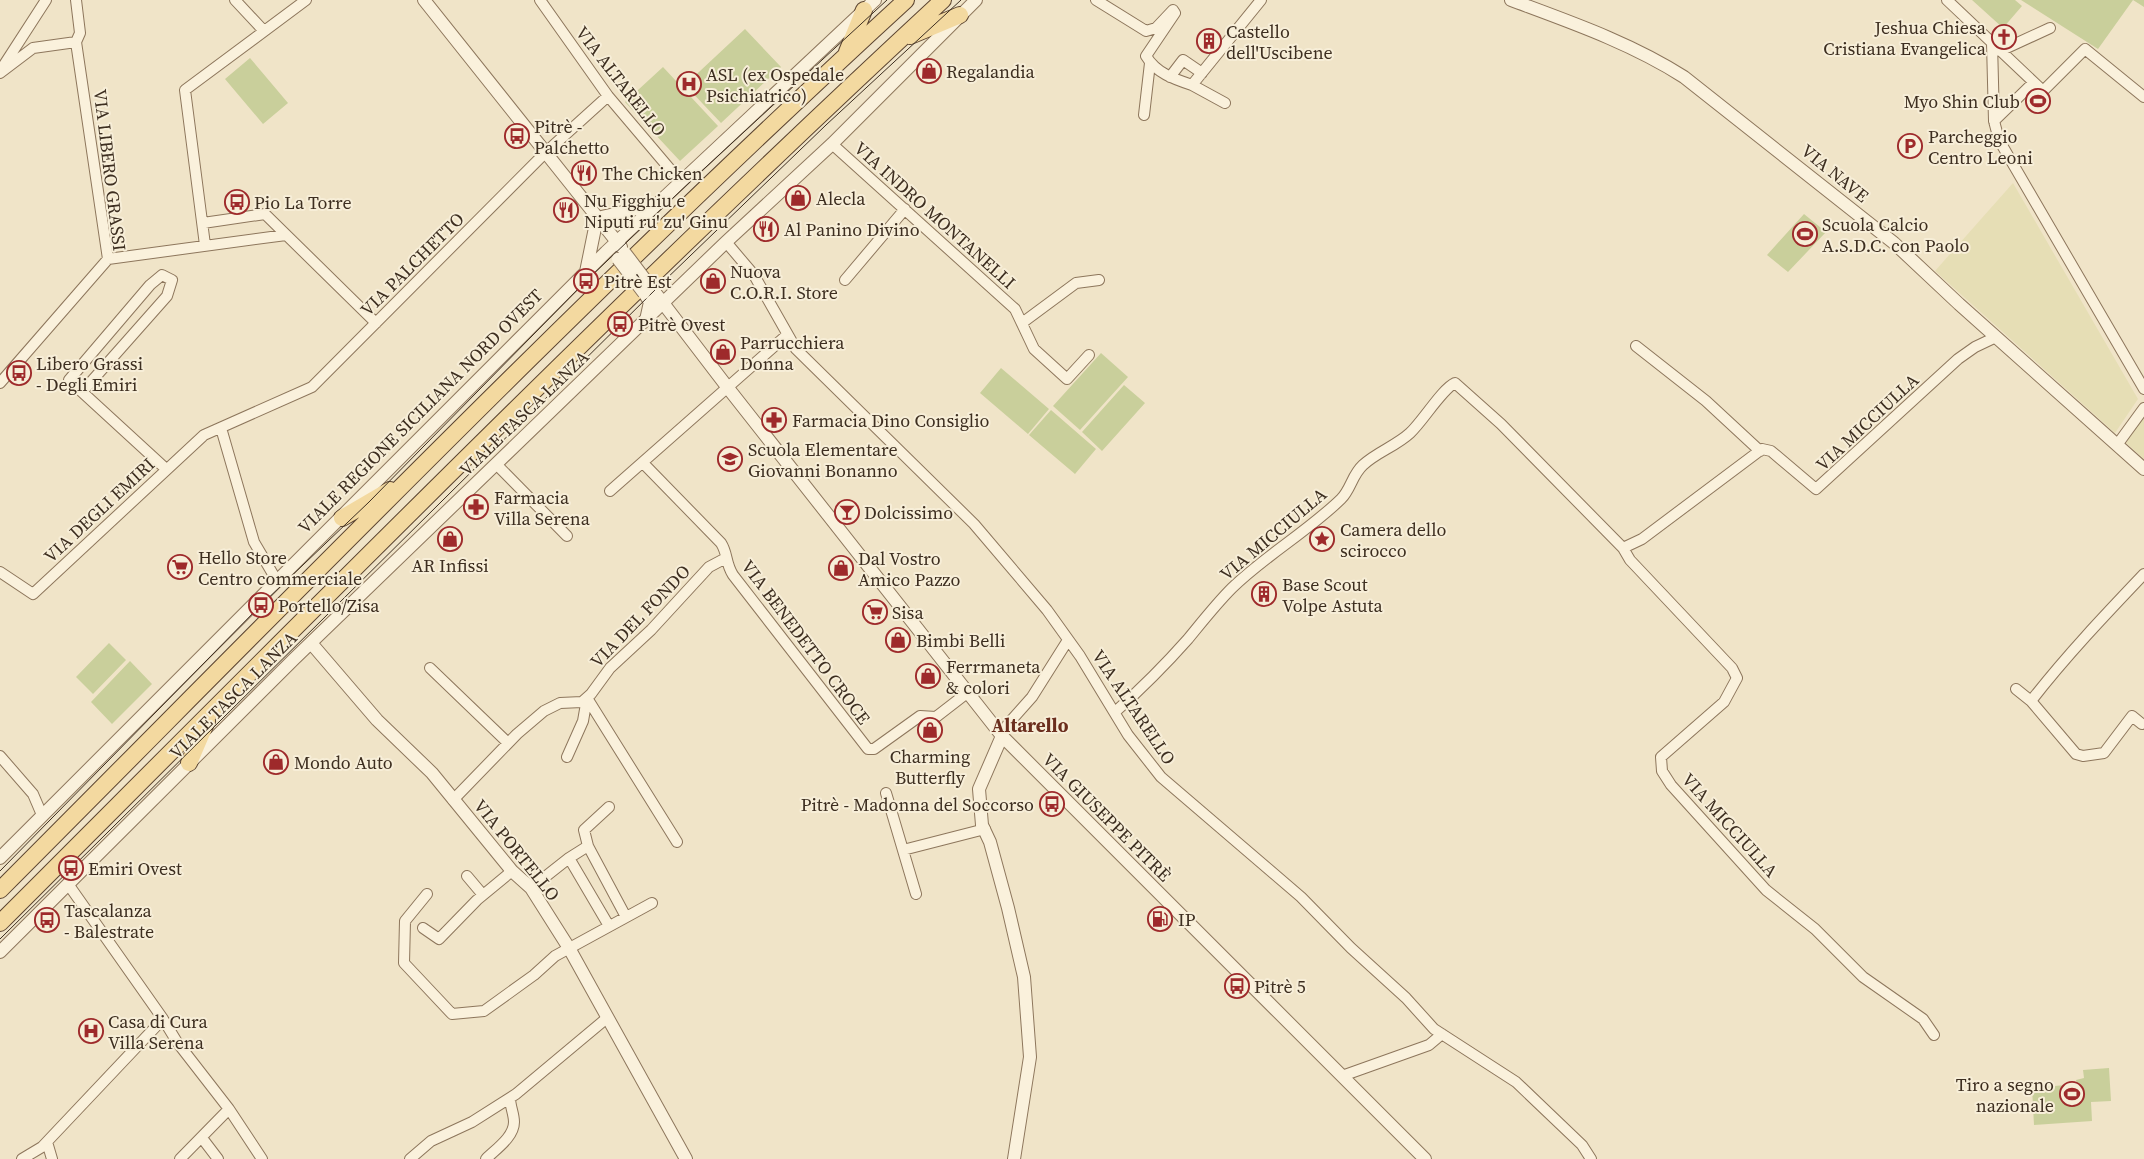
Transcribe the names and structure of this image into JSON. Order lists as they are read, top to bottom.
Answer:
{
  "streets": {
    "street": [
      "VIA ALTARELLO",
      "VIA LIBERO GRASSI",
      "VIA NAVE",
      "VIA INDRO MONTANELLI",
      "VIA PALCHETTO",
      "VIALE REGIONE SICILIANA NORD OVEST",
      "VIALE TASCA LANZA",
      "VIA MICCIULLA",
      "VIA DEGLI EMIRI",
      "VIA DEL FONDO",
      "VIA BENEDETTO CROCE",
      "VIA GIUSEPPE PITRÈ",
      "VIA PORTELLO"
    ]
  },
  "crossings": [
    ["VIA ALTARELLO", "VIA PALCHETTO"],
    ["VIA ALTARELLO", "VIALE REGIONE SICILIANA NORD OVEST"],
    ["VIA ALTARELLO", "VIA MICCIULLA"],
    ["VIA NAVE", "VIA MICCIULLA"],
    ["VIA PALCHETTO", "VIA DEGLI EMIRI"],
    ["VIA PALCHETTO", "VIA GIUSEPPE PITRÈ"],
    ["VIALE REGIONE SICILIANA NORD OVEST", "VIA GIUSEPPE PITRÈ"],
    ["VIALE TASCA LANZA", "VIA PORTELLO"],
    ["VIA DEL FONDO", "VIA BENEDETTO CROCE"],
    ["VIA BENEDETTO CROCE", "VIA GIUSEPPE PITRÈ"]
  ],
  "districts": ["Altarello"],
  "places": {
    "church": ["Jeshua Chiesa Cristiana Evangelica"],
    "building": ["Castello dell'Uscibene", "Base Scout Volpe Astuta"],
    "shop": [
      "Regalandia",
      "Alecla",
      "Nuova C.O.R.I. Store",
      "Parrucchiera Donna",
      "AR Infissi",
      "Dal Vostro Amico Pazzo",
      "Bimbi Belli",
      "Ferrmaneta & colori",
      "Charming Butterfly",
      "Mondo Auto"
    ],
    "hospital": ["ASL (ex Ospedale Psichiatrico)", "Casa di Cura Villa Serena"],
    "sports": ["Myo Shin Club", "Scuola Calcio A.S.D.C. con Paolo", "Tiro a segno nazionale"],
    "bus stop": [
      "Pitrè - Palchetto",
      "Pio La Torre",
      "Pitrè Est",
      "Pitrè Ovest",
      "Libero Grassi - Degli Emiri",
      "Portello/Zisa",
      "Pitrè - Madonna del Soccorso",
      "Emiri Ovest",
      "Tascalanza - Balestrate",
      "Pitrè 5"
    ],
    "parking": ["Parcheggio Centro Leoni"],
    "restaurant": ["The Chicken", "Nu Figghiu e Niputi ru' zu' Ginu", "Al Panino Divino"],
    "pharmacy": ["Farmacia Dino Consiglio", "Farmacia Villa Serena"],
    "school or university": ["Scuola Elementare Giovanni Bonanno"],
    "bar": ["Dolcissimo"],
    "place": ["Camera dello scirocco"],
    "supermarket": ["Hello Store Centro commerciale", "Sisa"],
    "fuel station": ["IP"]
  }
}
